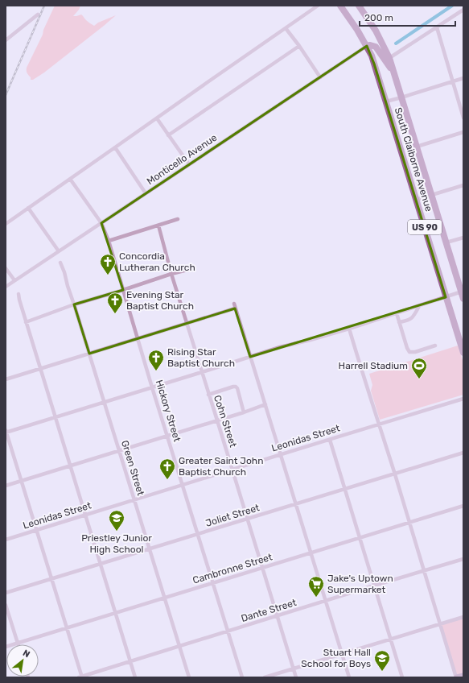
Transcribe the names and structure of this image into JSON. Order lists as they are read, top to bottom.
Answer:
{
  "streets": {
    "main road": ["South Claiborne Avenue", "US 90"],
    "street": [
      "Monticello Avenue",
      "Hickory Street",
      "Cohn Street",
      "Leonidas Street",
      "Green Street",
      "Joliet Street",
      "Cambronne Street",
      "Dante Street"
    ]
  },
  "crossings": [
    ["Monticello Avenue", "South Claiborne Avenue"],
    ["Monticello Avenue", "US 90"],
    ["Monticello Avenue", "Hickory Street"],
    ["South Claiborne Avenue", "US 90"],
    ["Hickory Street", "Leonidas Street"],
    ["Hickory Street", "Joliet Street"],
    ["Hickory Street", "Cambronne Street"],
    ["Hickory Street", "Dante Street"],
    ["Cohn Street", "Leonidas Street"],
    ["Cohn Street", "Joliet Street"],
    ["Cohn Street", "Cambronne Street"],
    ["Cohn Street", "Dante Street"],
    ["Leonidas Street", "Green Street"],
    ["Green Street", "Joliet Street"],
    ["Green Street", "Cambronne Street"],
    ["Green Street", "Dante Street"]
  ],
  "places": {
    "church": [
      "Concordia Lutheran Church",
      "Evening Star Baptist Church",
      "Rising Star Baptist Church",
      "Greater Saint John Baptist Church"
    ],
    "sports": ["Harrell Stadium"],
    "school or university": ["Priestley Junior High School", "Stuart Hall School for Boys"],
    "supermarket": ["Jake's Uptown Supermarket"]
  },
  "scale_bar": "200 m",
  "north": "top right"
}
